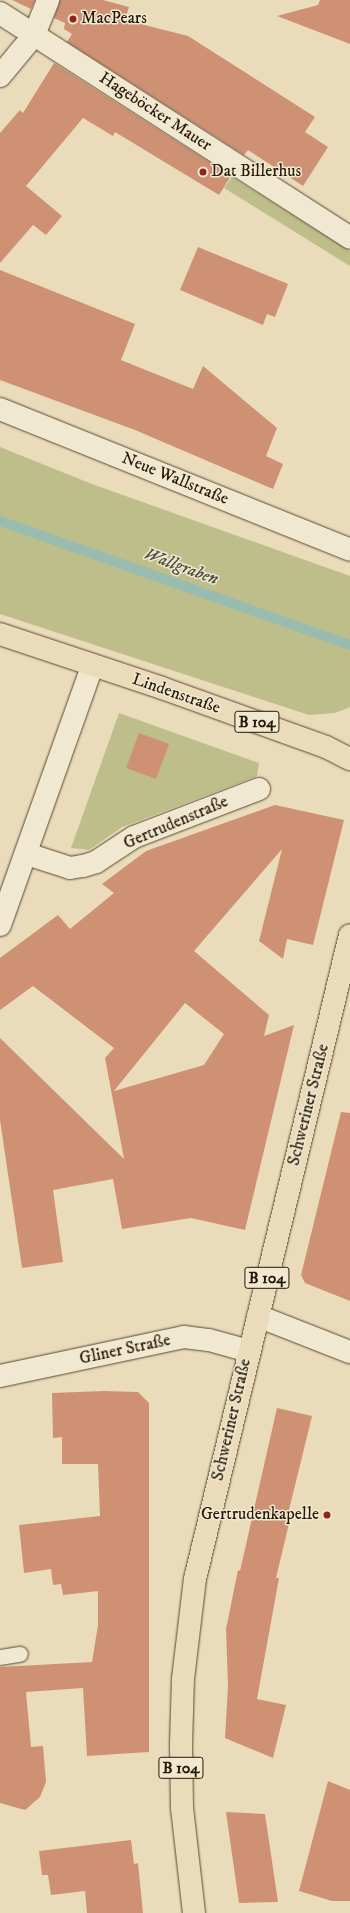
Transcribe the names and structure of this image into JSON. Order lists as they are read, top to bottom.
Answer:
{
  "streets": {
    "main road": ["Lindenstraße", "B 104", "Schweriner Straße"],
    "street": [
      "Hageböcker Mauer",
      "Neue Wallstraße",
      "Gertrudenstraße",
      "Gliner Straße"
    ]
  },
  "crossings": [
    ["Schweriner Straße", "Gliner Straße"]
  ],
  "water": ["Wallgraben"],
  "places": ["MacPears", "Dat Billerhus", "Gertrudenkapelle"]
}
